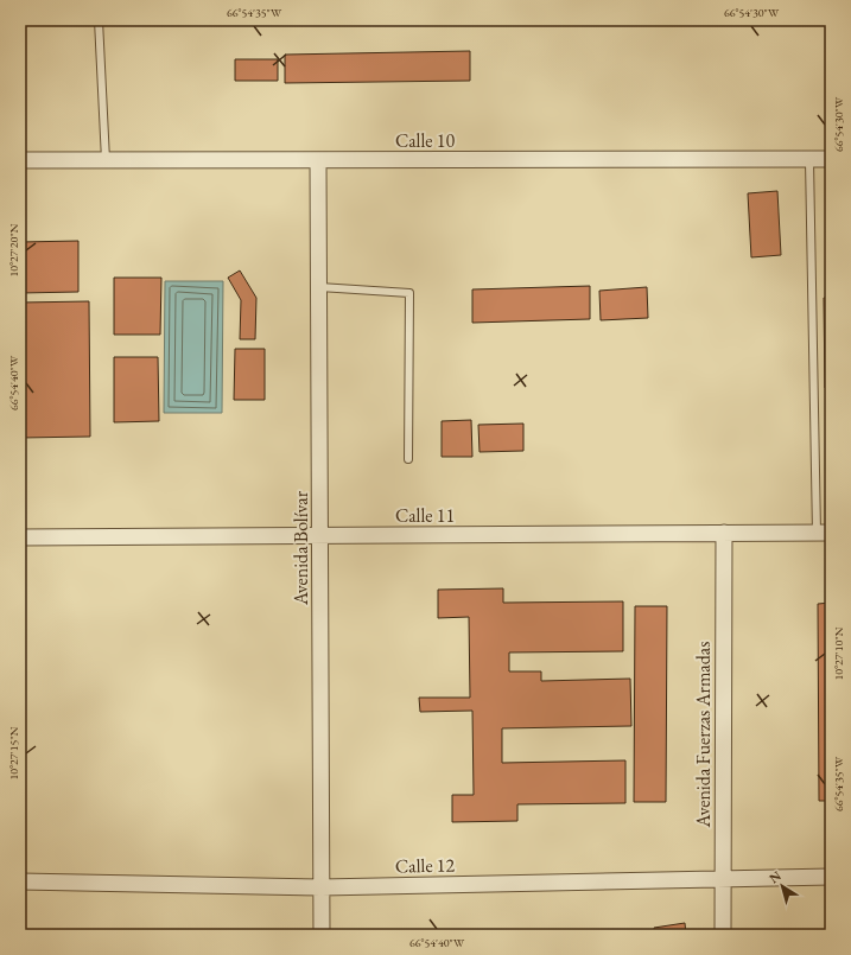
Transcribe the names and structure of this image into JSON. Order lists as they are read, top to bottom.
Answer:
{
  "streets": {
    "street": [
      "Calle 10",
      "Calle 11",
      "Avenida Bolívar",
      "Avenida Fuerzas Armadas",
      "Calle 12"
    ]
  },
  "crossings": [
    ["Calle 10", "Avenida Bolívar"],
    ["Calle 11", "Avenida Bolívar"],
    ["Calle 11", "Avenida Fuerzas Armadas"],
    ["Avenida Bolívar", "Calle 12"],
    ["Avenida Fuerzas Armadas", "Calle 12"]
  ],
  "north": "top left",
  "coordinates": [
    "66°54'35\"W",
    "66°54'30\"W",
    "10°27'20\"N",
    "66°54'40\"W",
    "10°27'10\"N",
    "10°27'15\"N"
  ]
}
